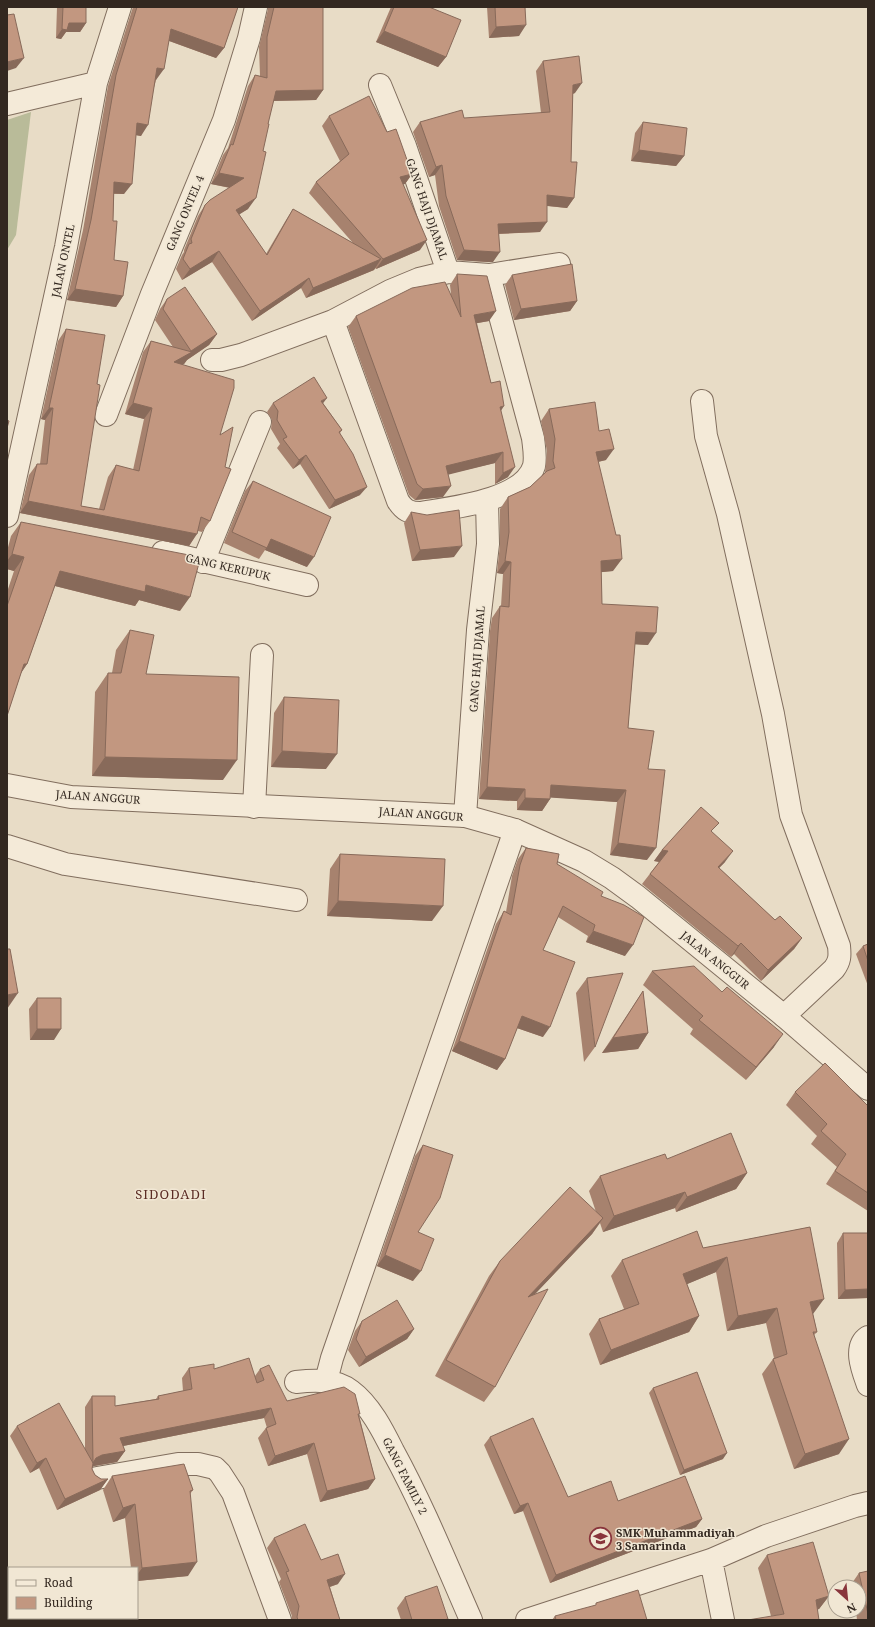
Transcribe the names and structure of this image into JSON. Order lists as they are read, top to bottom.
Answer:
{
  "streets": {
    "street": [
      "GANG HAJI DJAMAL",
      "GANG ONTEL 4",
      "JALAN ONTEL",
      "GANG KERUPUK",
      "JALAN ANGGUR",
      "GANG FAMILY 2"
    ]
  },
  "crossings": [
    ["GANG HAJI DJAMAL", "JALAN ANGGUR"]
  ],
  "districts": ["SIDODADI"],
  "places": {
    "school or university": ["SMK Muhammadiyah 3 Samarinda"]
  },
  "legend": ["Road", "Building"],
  "north": "bottom right"
}
